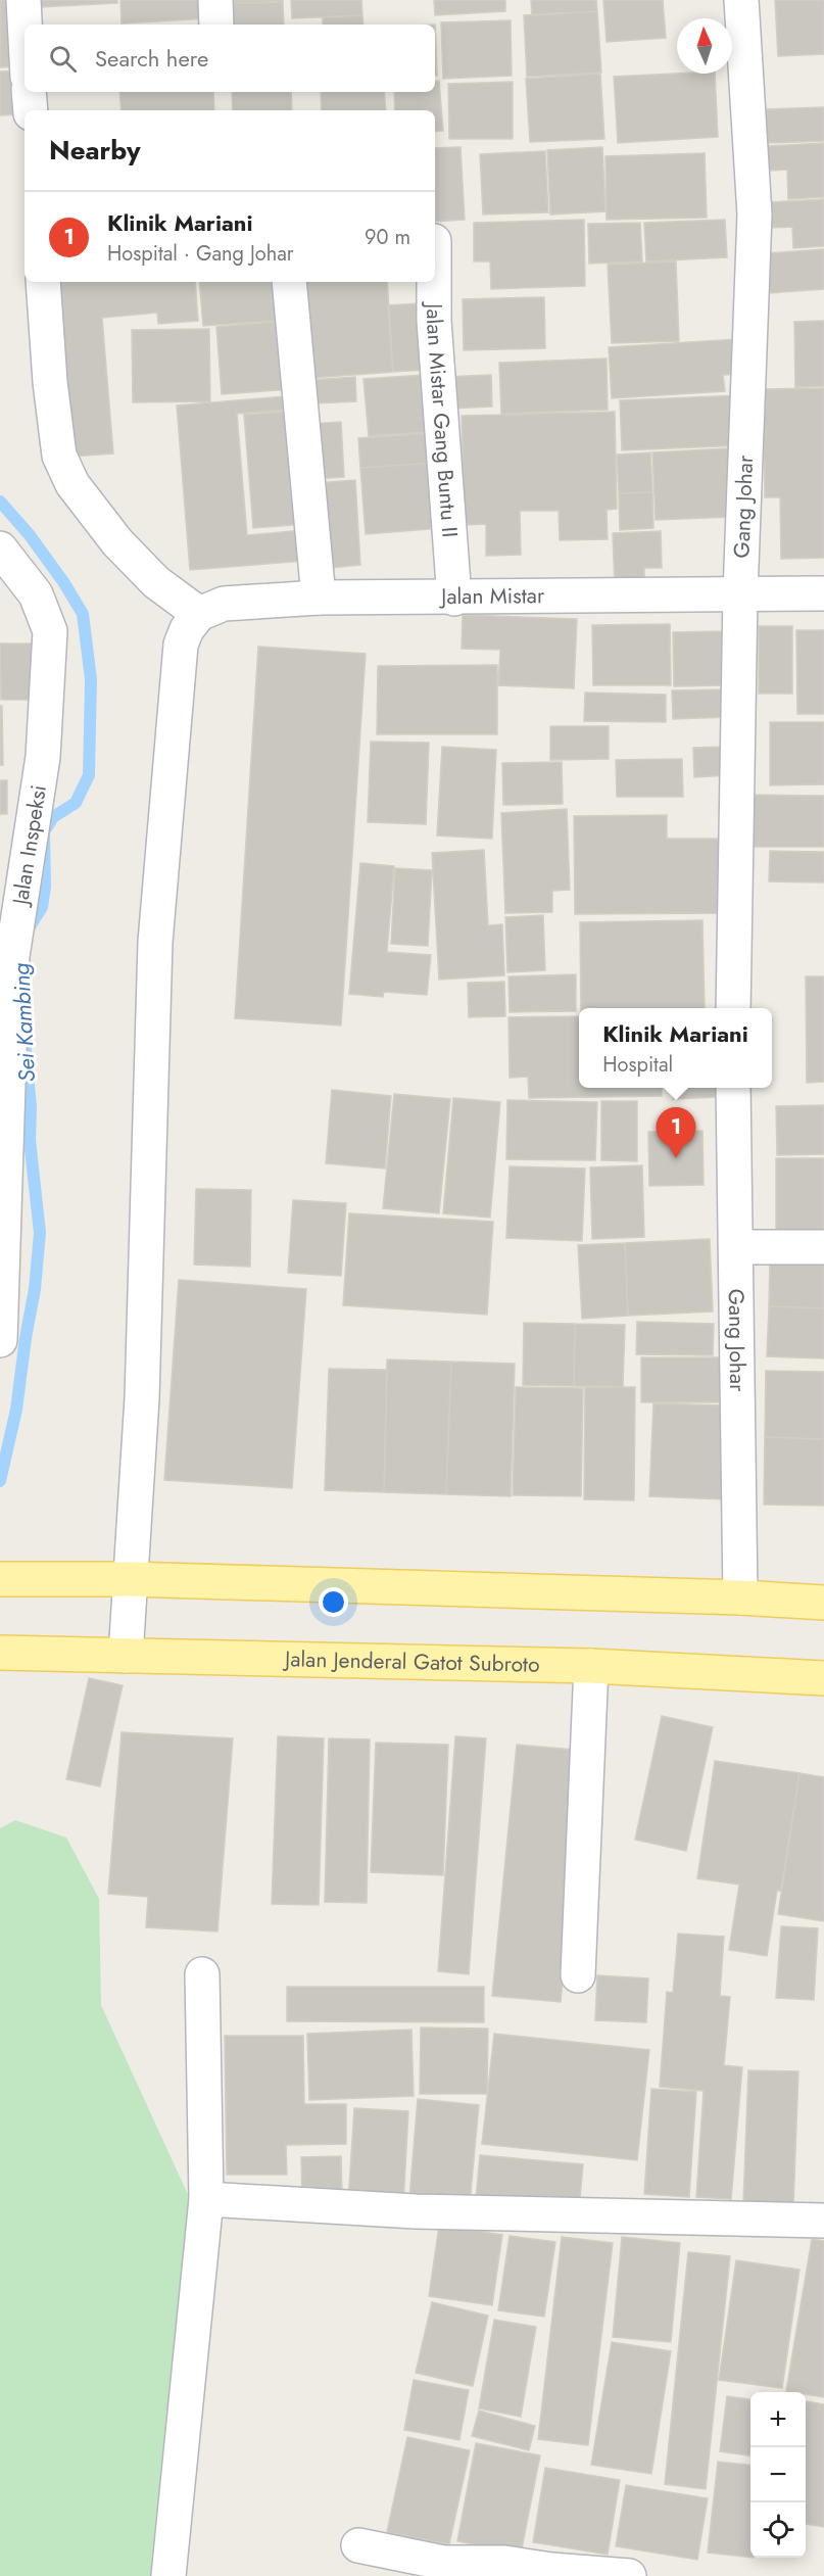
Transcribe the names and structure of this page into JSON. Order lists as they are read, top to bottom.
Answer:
{
  "streets": {
    "main road": ["Jalan Jenderal Gatot Subroto"],
    "street": [
      "Jalan Mistar Gang Buntu II",
      "Gang Johar",
      "Jalan Mistar",
      "Jalan Inspeksi"
    ]
  },
  "crossings": [
    ["Jalan Mistar Gang Buntu II", "Jalan Mistar"],
    ["Gang Johar", "Jalan Mistar"]
  ],
  "water": ["Sei Kambing"],
  "north": "top",
  "page": {
    "search": "Search here",
    "heading": "Nearby",
    "list": [
      {
        "mark": "1",
        "name": "Klinik Mariani",
        "note": "Hospital · Gang Johar",
        "value": "90 m"
      }
    ],
    "popup": ["Klinik Mariani", "Hospital"],
    "pins": "1",
    "map_buttons": ["+", "−"]
  }
}
